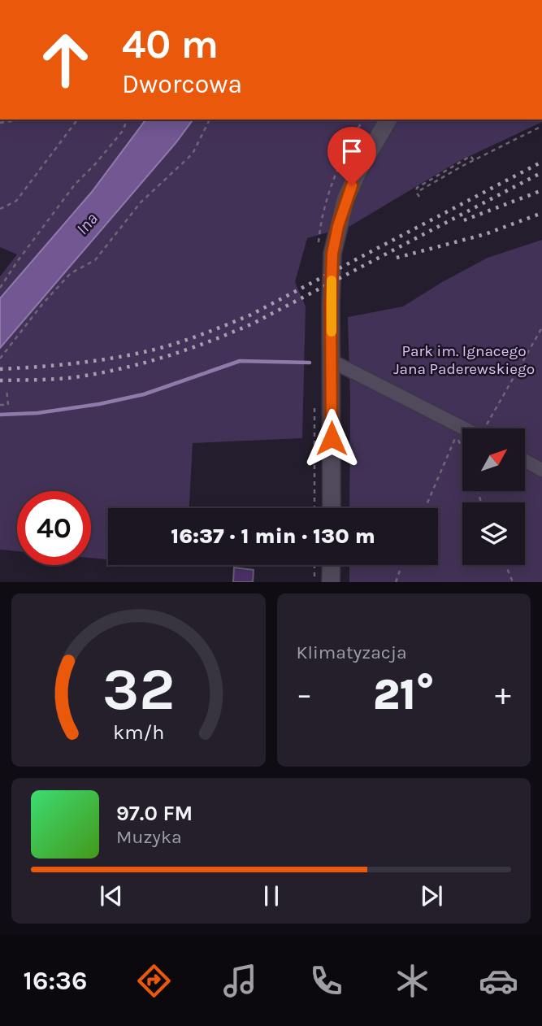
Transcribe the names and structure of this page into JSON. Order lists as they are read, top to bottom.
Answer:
{
  "water": ["Ina"],
  "parks": ["Park im. Ignacego Jana Paderewskiego"],
  "north": "top right",
  "page": {
    "turn": ["40 m", "Dworcowa"],
    "limit": "40",
    "trip": "16:37 · 1 min · 130 m",
    "tile": "Klimatyzacja",
    "heat": ["−", "21°", "+"],
    "song": ["97.0 FM", "Muzyka"],
    "tabs": "16:36",
    "gauge": ["32", "km/h"]
  }
}
